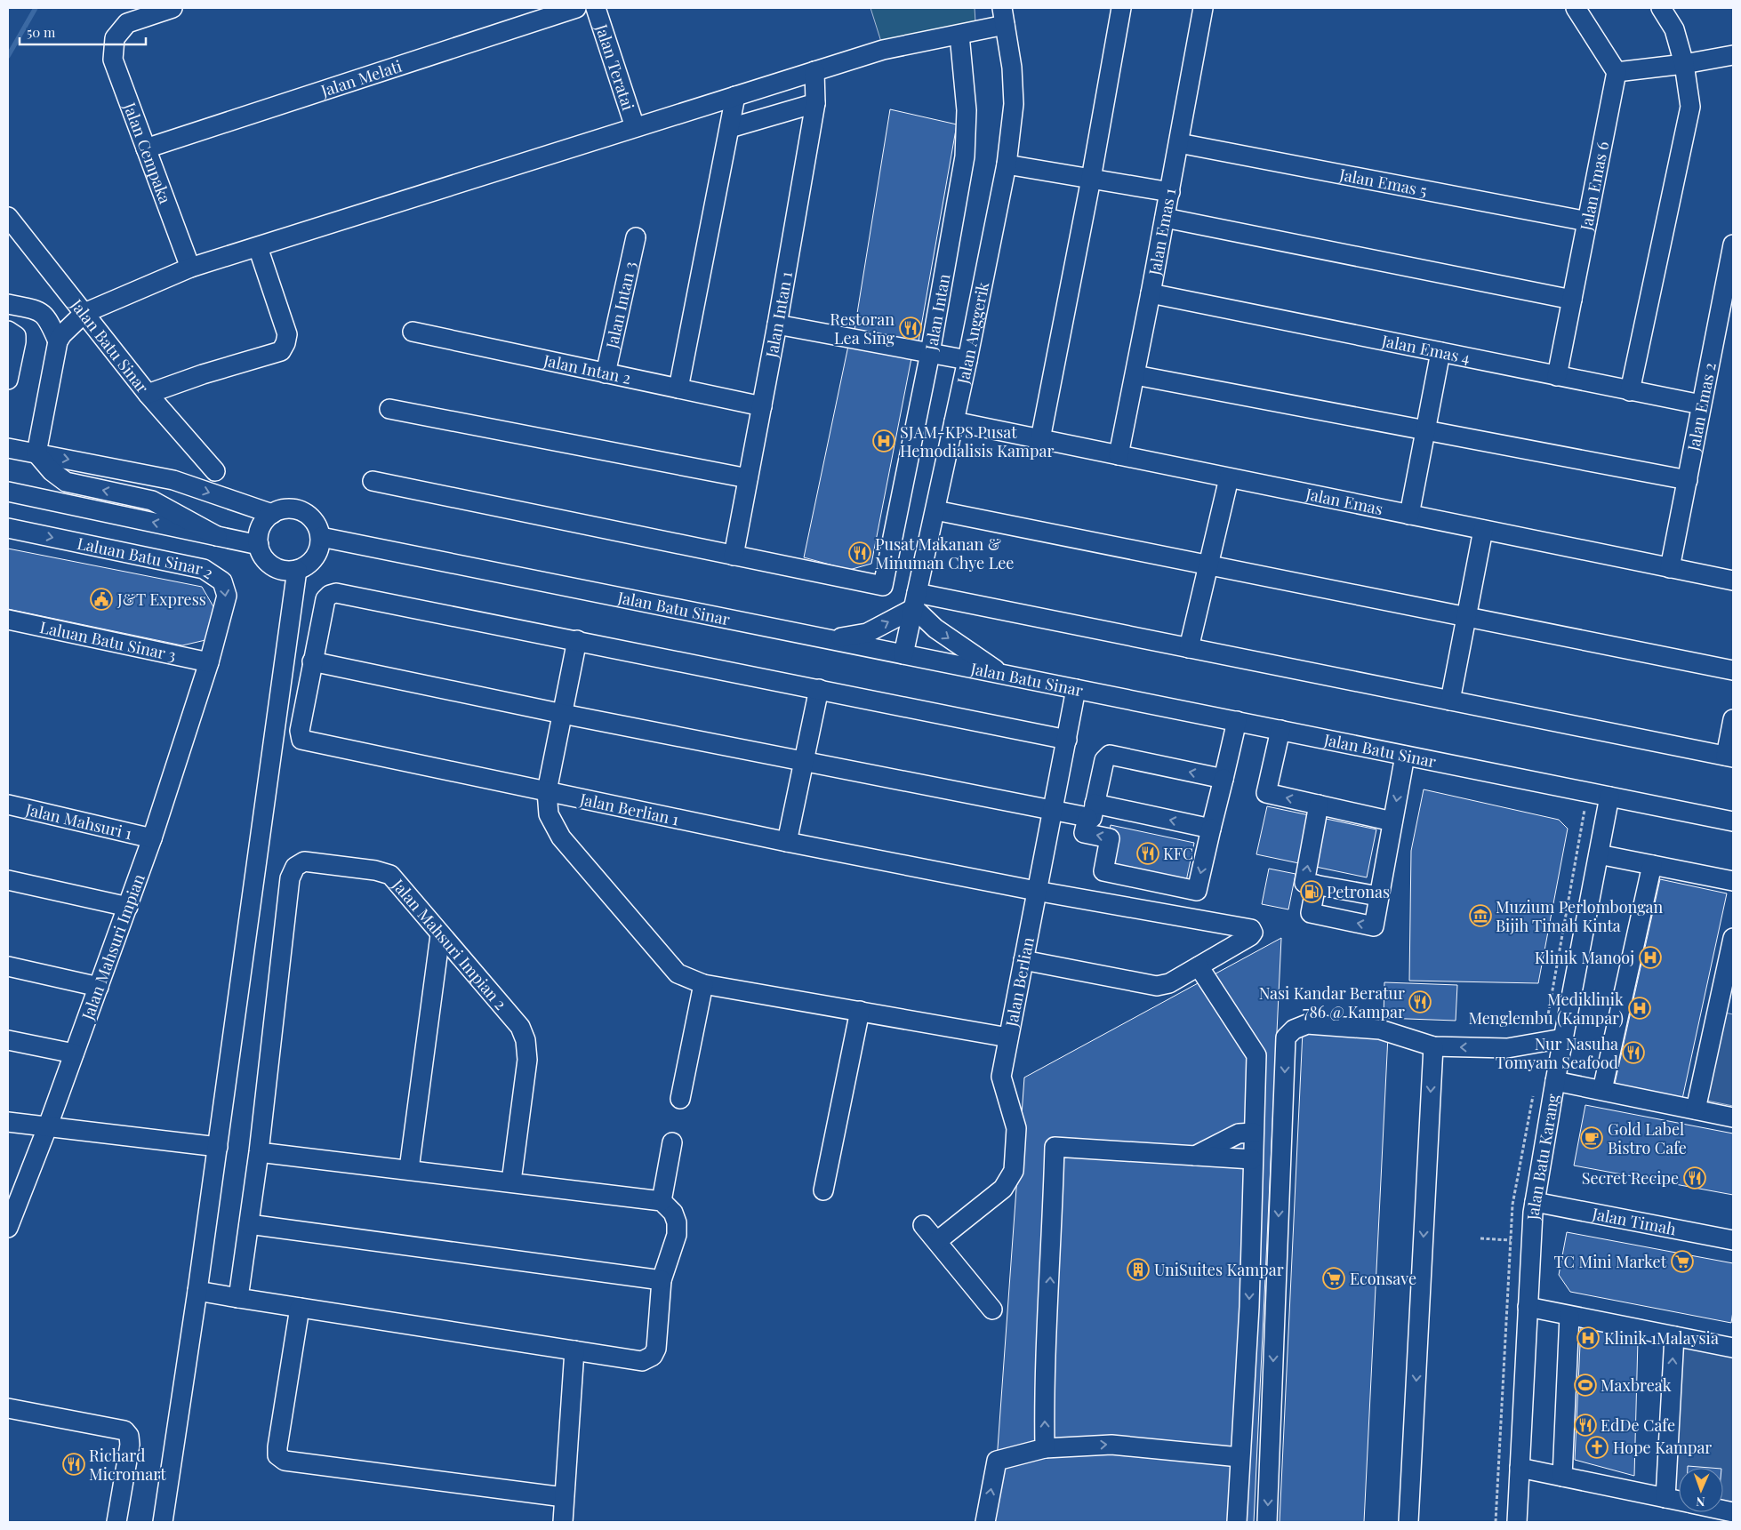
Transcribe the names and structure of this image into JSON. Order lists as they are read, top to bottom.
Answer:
{
  "streets": {
    "street": [
      "Jalan Teratai",
      "Jalan Melati",
      "Jalan Cempaka",
      "Jalan Emas 5",
      "Jalan Emas 6",
      "Jalan Emas 1",
      "Jalan Intan 3",
      "Jalan Intan",
      "Jalan Intan 1",
      "Jalan Anggerik",
      "Jalan Batu Sinar",
      "Jalan Emas 4",
      "Jalan Intan 2",
      "Jalan Emas 2",
      "Jalan Emas",
      "Laluan Batu Sinar 2",
      "Laluan Batu Sinar 3",
      "Jalan Berlian 1",
      "Jalan Mahsuri 1",
      "Jalan Mahsuri Impian 2",
      "Jalan Mahsuri Impian",
      "Jalan Berlian",
      "Jalan Batu Karang",
      "Jalan Timah"
    ]
  },
  "crossings": [
    ["Jalan Melati", "Jalan Cempaka"],
    ["Jalan Emas 5", "Jalan Emas 6"],
    ["Jalan Emas 5", "Jalan Emas 1"],
    ["Jalan Emas 6", "Jalan Emas 4"],
    ["Jalan Emas 1", "Jalan Emas 4"],
    ["Jalan Emas 1", "Jalan Emas"],
    ["Jalan Intan 3", "Jalan Intan 2"],
    ["Jalan Intan", "Jalan Intan 1"],
    ["Jalan Intan 1", "Jalan Intan 2"],
    ["Jalan Anggerik", "Jalan Batu Sinar"],
    ["Jalan Anggerik", "Jalan Emas"],
    ["Jalan Batu Sinar", "Jalan Berlian"],
    ["Jalan Batu Sinar", "Jalan Batu Karang"],
    ["Jalan Emas 4", "Jalan Emas 2"],
    ["Jalan Emas 2", "Jalan Emas"],
    ["Laluan Batu Sinar 2", "Laluan Batu Sinar 3"],
    ["Laluan Batu Sinar 2", "Jalan Mahsuri Impian"],
    ["Laluan Batu Sinar 3", "Jalan Mahsuri Impian"],
    ["Jalan Berlian 1", "Jalan Berlian"],
    ["Jalan Mahsuri 1", "Jalan Mahsuri Impian"],
    ["Jalan Batu Karang", "Jalan Timah"]
  ],
  "places": {
    "restaurant": [
      "Restoran Lea Sing",
      "Pusat Makanan & Minuman Chye Lee",
      "KFC",
      "Nasi Kandar Beratur 786 @ Kampar",
      "Nur Nasuha Tomyam Seafood",
      "Secret Recipe",
      "EdDe Cafe",
      "Richard Micromart"
    ],
    "hospital": [
      "SJAM-KPS Pusat Hemodialisis Kampar",
      "Klinik Manooj",
      "Mediklinik Menglembu (Kampar)",
      "Klinik 1Malaysia"
    ],
    "public building": ["J&T Express"],
    "fuel station": ["Petronas"],
    "museum": ["Muzium Perlombongan Bijih Timah Kinta"],
    "cafe": ["Gold Label Bistro Cafe"],
    "supermarket": ["TC Mini Market", "Econsave"],
    "building": ["UniSuites Kampar"],
    "sports": ["Maxbreak"],
    "church": ["Hope Kampar"]
  },
  "scale_bar": "50 m",
  "north": "bottom"
}
